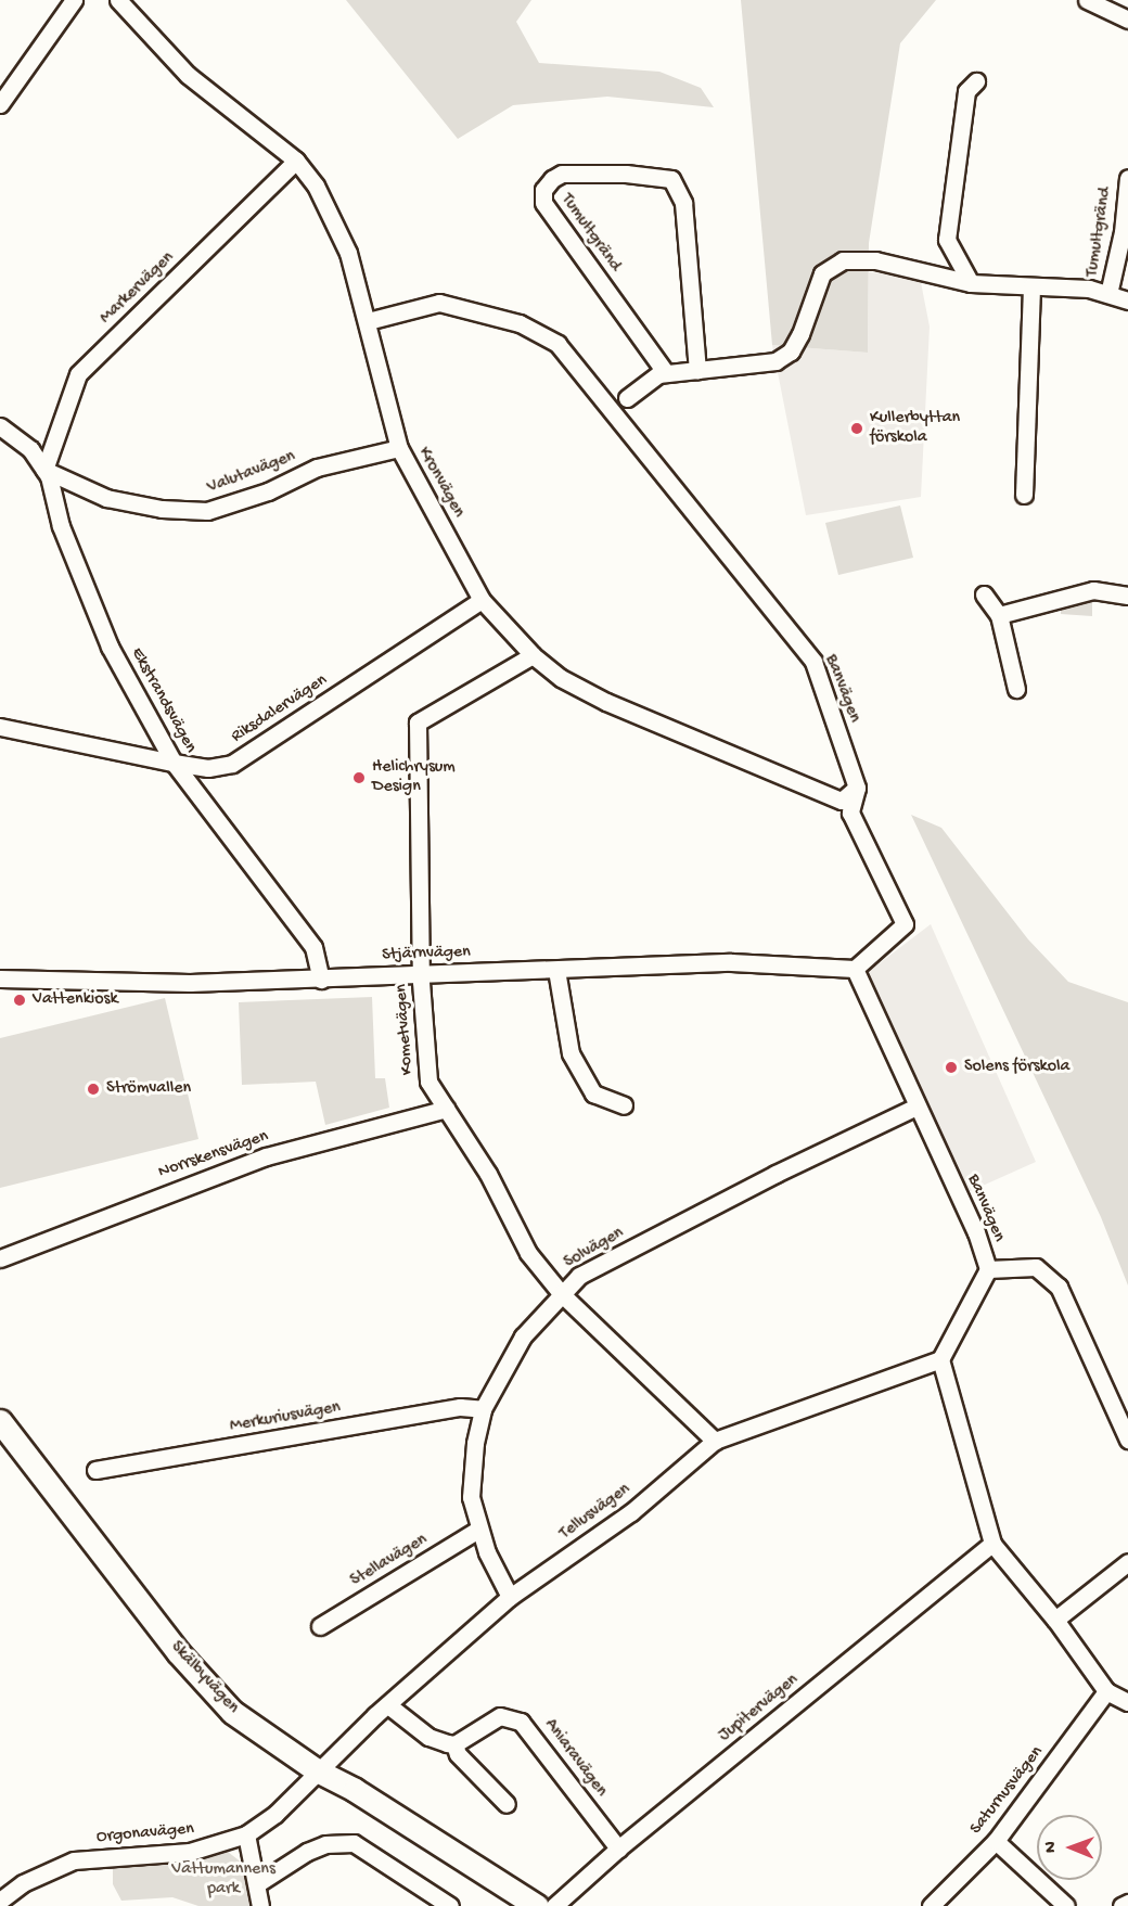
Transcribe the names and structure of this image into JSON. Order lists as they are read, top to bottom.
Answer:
{
  "streets": {
    "street": [
      "Tumultgränd",
      "Markervägen",
      "Valutavägen",
      "Kronvägen",
      "Banvägen",
      "Ekstrandsvägen",
      "Riksdalervägen",
      "Stjärnvägen",
      "Kometvägen",
      "Norrskensvägen",
      "Solvägen",
      "Merkuriusvägen",
      "Tellusvägen",
      "Stellavägen",
      "Skälbyvägen",
      "Jupitervägen",
      "Aniaravägen",
      "Saturnusvägen",
      "Orgonavägen"
    ]
  },
  "crossings": [
    ["Markervägen", "Valutavägen"],
    ["Markervägen", "Kronvägen"],
    ["Markervägen", "Ekstrandsvägen"],
    ["Valutavägen", "Kronvägen"],
    ["Valutavägen", "Ekstrandsvägen"],
    ["Kronvägen", "Banvägen"],
    ["Kronvägen", "Riksdalervägen"],
    ["Kronvägen", "Kometvägen"],
    ["Banvägen", "Stjärnvägen"],
    ["Banvägen", "Solvägen"],
    ["Banvägen", "Tellusvägen"],
    ["Ekstrandsvägen", "Riksdalervägen"],
    ["Ekstrandsvägen", "Stjärnvägen"],
    ["Stjärnvägen", "Kometvägen"],
    ["Kometvägen", "Norrskensvägen"],
    ["Kometvägen", "Solvägen"],
    ["Kometvägen", "Tellusvägen"],
    ["Solvägen", "Merkuriusvägen"],
    ["Solvägen", "Tellusvägen"],
    ["Solvägen", "Stellavägen"],
    ["Tellusvägen", "Skälbyvägen"],
    ["Tellusvägen", "Orgonavägen"],
    ["Skälbyvägen", "Orgonavägen"],
    ["Jupitervägen", "Aniaravägen"]
  ],
  "parks": ["Vattumannens park"],
  "places": [
    "Kullerbyttan förskola",
    "Helichrysum Design",
    "Vattenkiosk",
    "Solens förskola",
    "Strömvallen"
  ],
  "north": "left"
}
